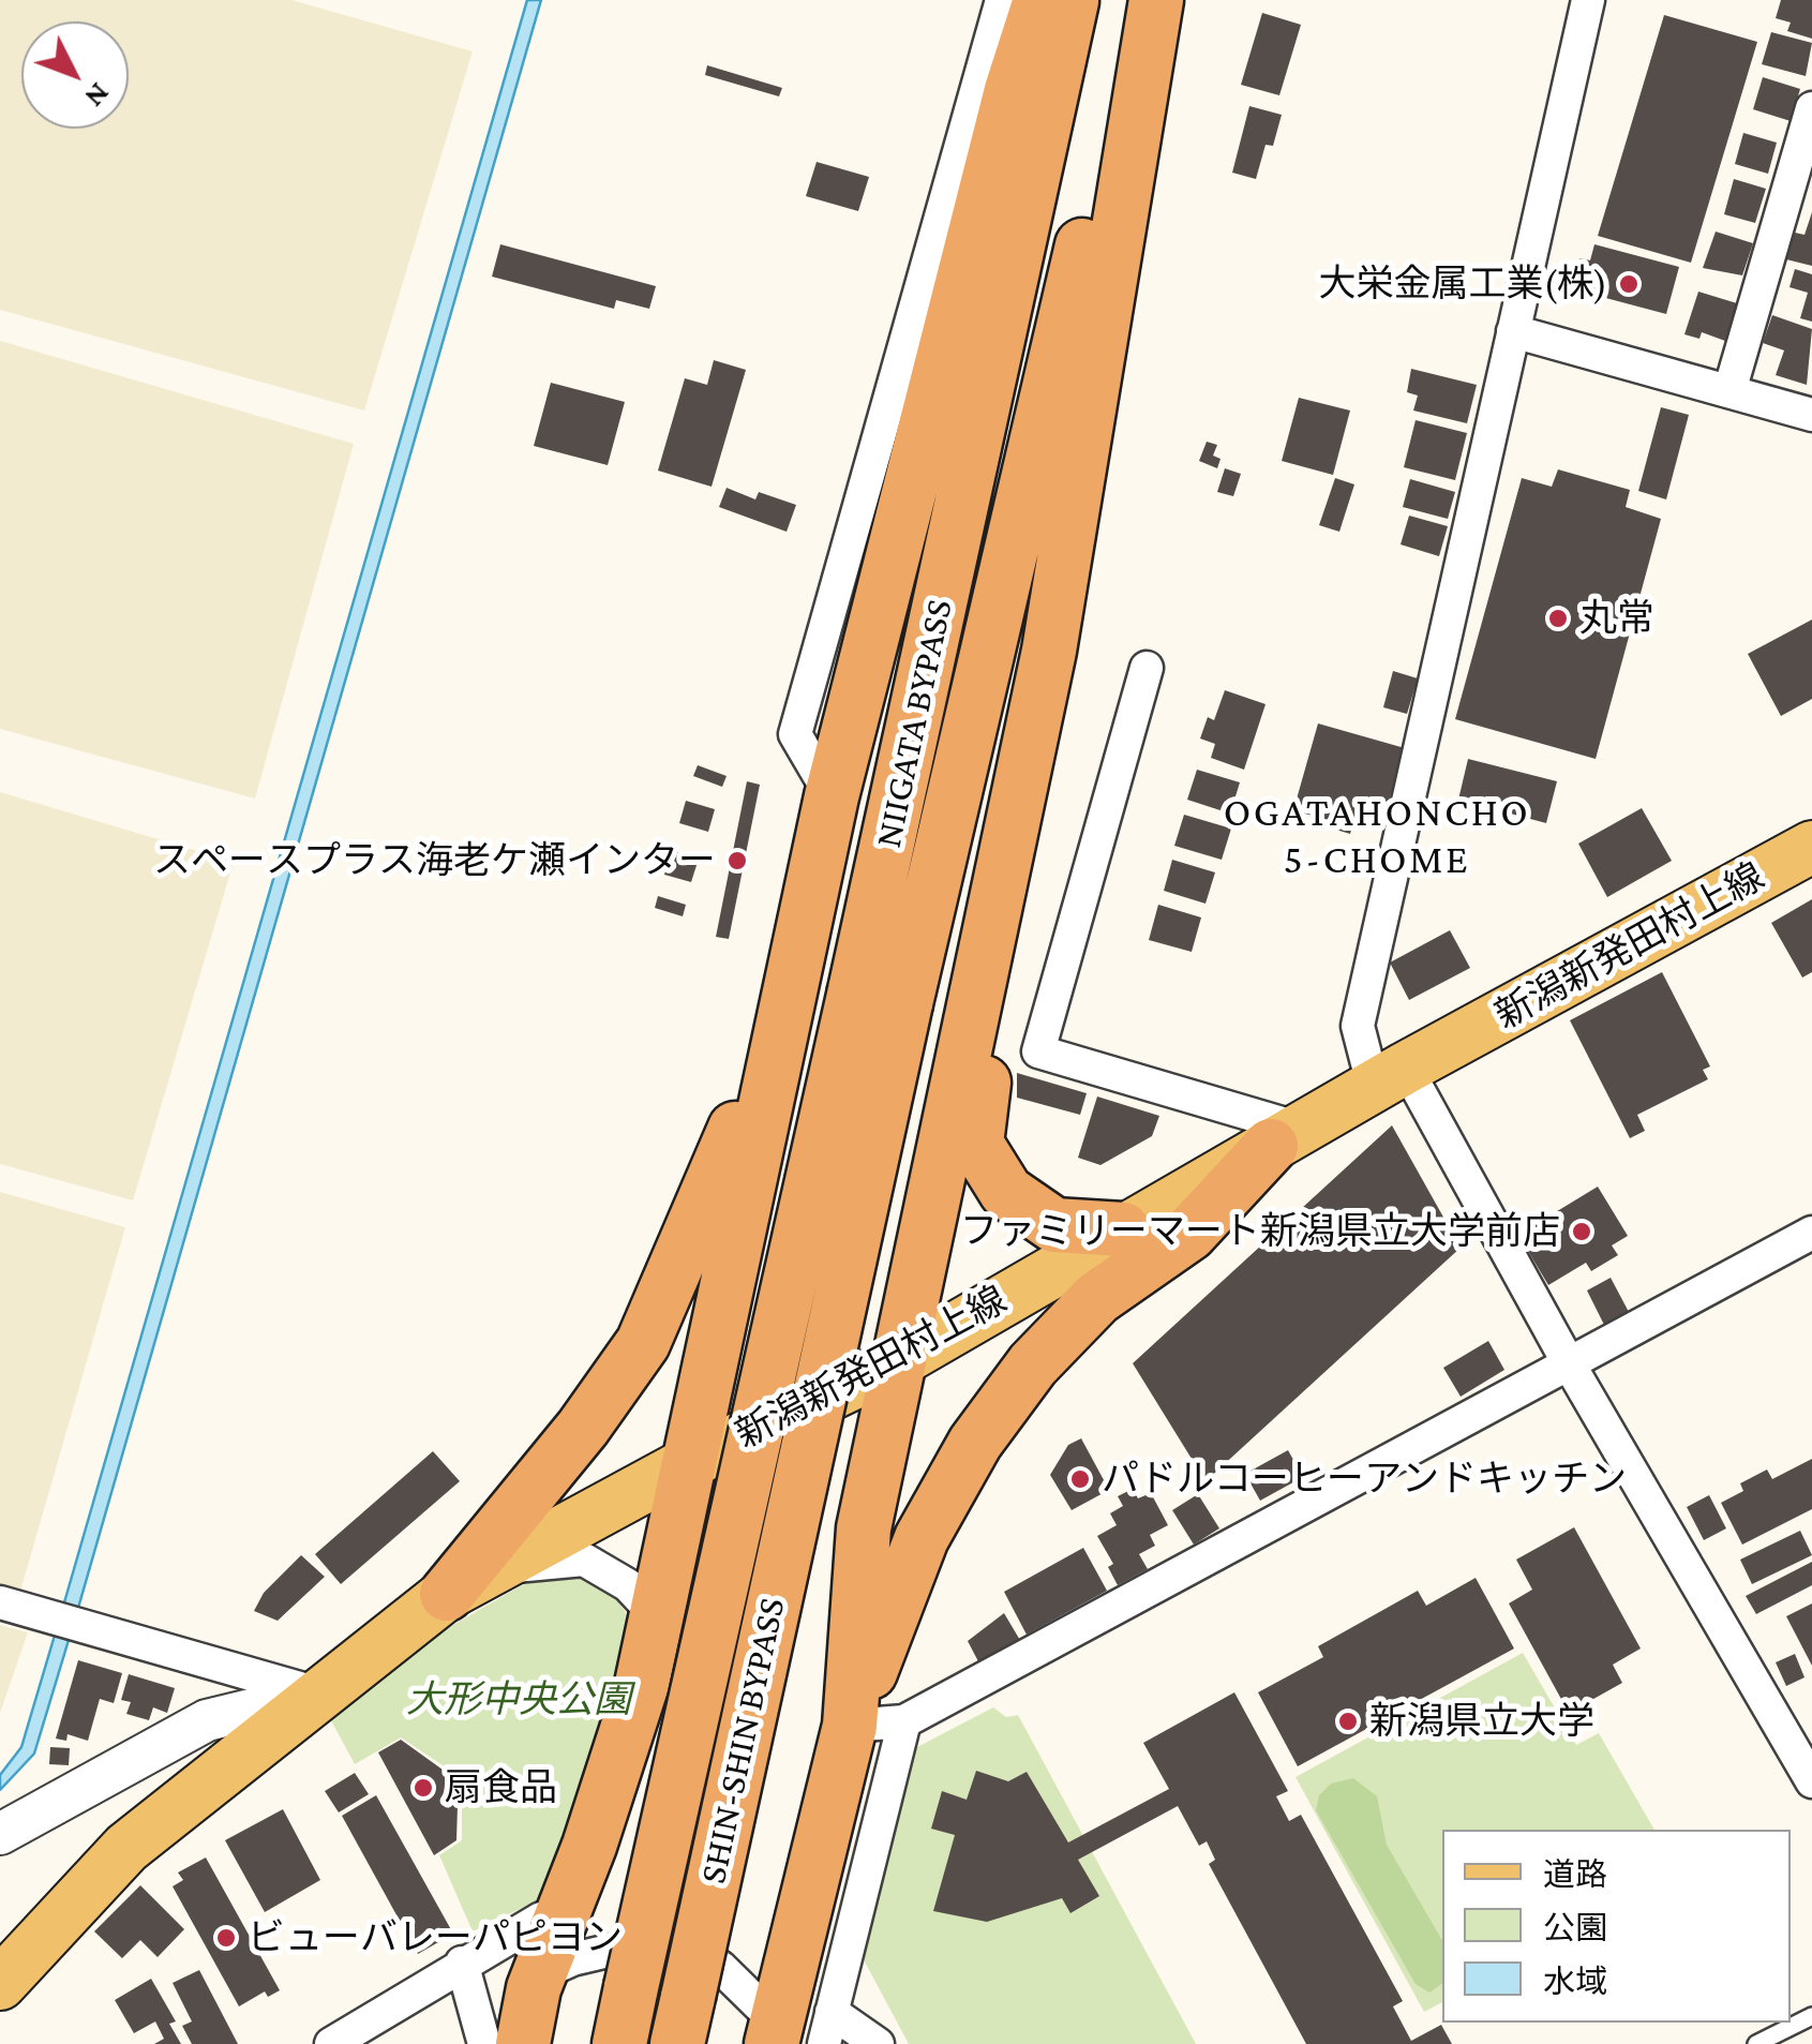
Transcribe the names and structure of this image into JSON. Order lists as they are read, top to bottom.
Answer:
{
  "streets": {
    "highway": ["NIIGATA BYPASS", "SHIN-SHIN BYPASS"],
    "main road": ["新潟新発田村上線"]
  },
  "crossings": [
    ["NIIGATA BYPASS", "SHIN-SHIN BYPASS"]
  ],
  "districts": ["OGATAHONCHO 5-CHOME"],
  "parks": ["大形中央公園"],
  "places": [
    "大栄金属工業(株)",
    "丸常",
    "スペースプラス海老ケ瀬インター",
    "ファミリーマート新潟県立大学前店",
    "パドルコーヒーアンドキッチン",
    "新潟県立大学",
    "扇食品",
    "ビューバレーパピヨン"
  ],
  "legend": ["道路", "公園", "水域"],
  "north": "bottom right"
}
